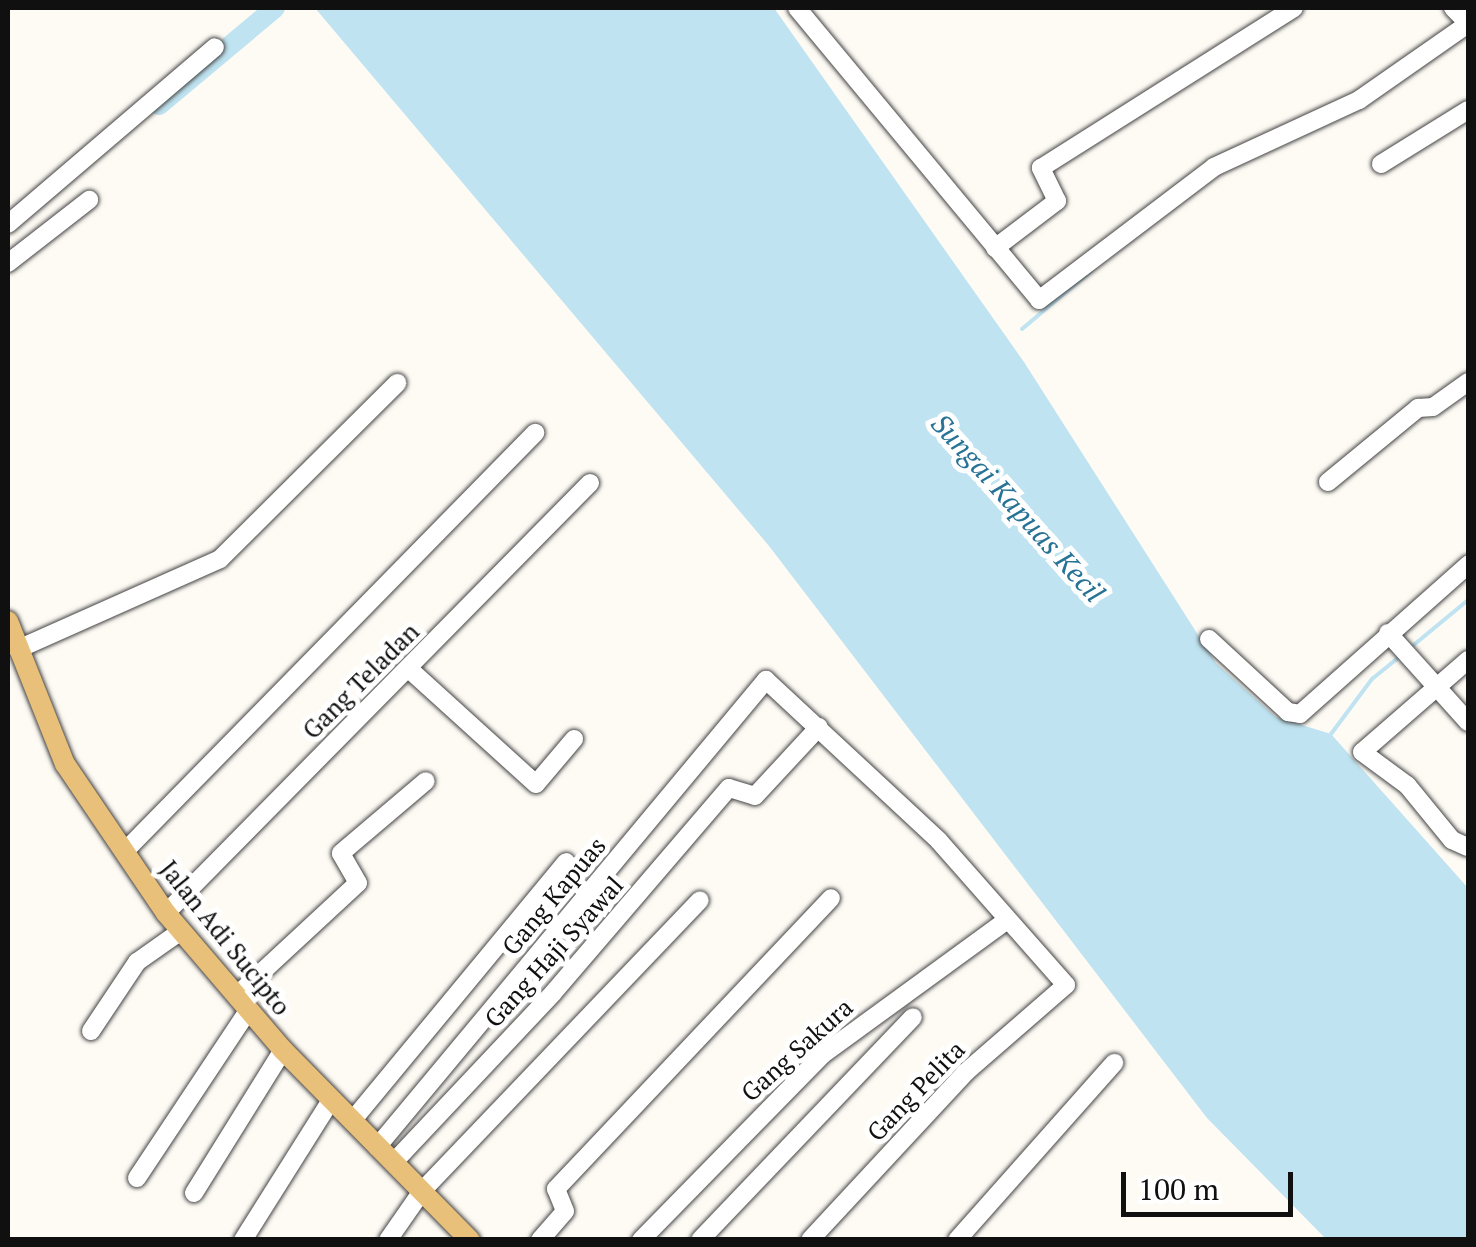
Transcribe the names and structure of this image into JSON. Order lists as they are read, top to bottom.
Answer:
{
  "streets": {
    "main road": ["Jalan Adi Sucipto"],
    "street": [
      "Gang Teladan",
      "Gang Kapuas",
      "Gang Haji Syawal",
      "Gang Sakura",
      "Gang Pelita"
    ]
  },
  "crossings": [
    ["Gang Teladan", "Jalan Adi Sucipto"],
    ["Gang Kapuas", "Jalan Adi Sucipto"],
    ["Gang Kapuas", "Gang Haji Syawal"],
    ["Jalan Adi Sucipto", "Gang Haji Syawal"],
    ["Gang Sakura", "Gang Pelita"]
  ],
  "water": ["Sungai Kapuas Kecil"],
  "scale_bar": "100 m"
}
